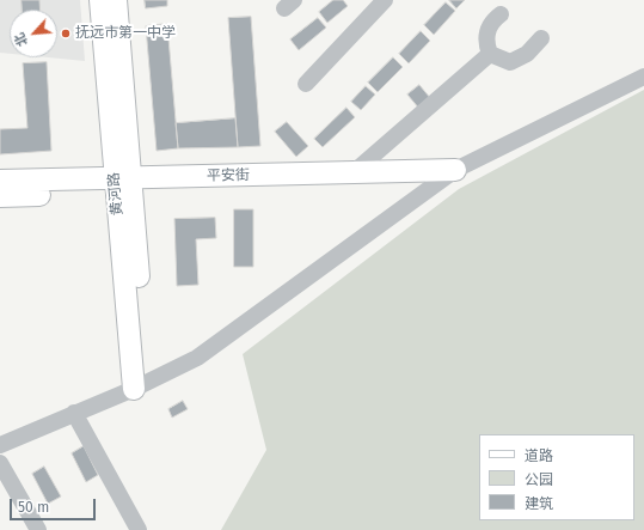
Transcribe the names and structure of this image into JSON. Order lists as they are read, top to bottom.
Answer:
{
  "streets": {
    "main road": ["平安街", "黄河路"]
  },
  "crossings": [
    ["平安街", "黄河路"]
  ],
  "places": ["抚远市第一中学"],
  "legend": ["道路", "公园", "建筑"],
  "scale_bar": "50 m",
  "north": "bottom left"
}
